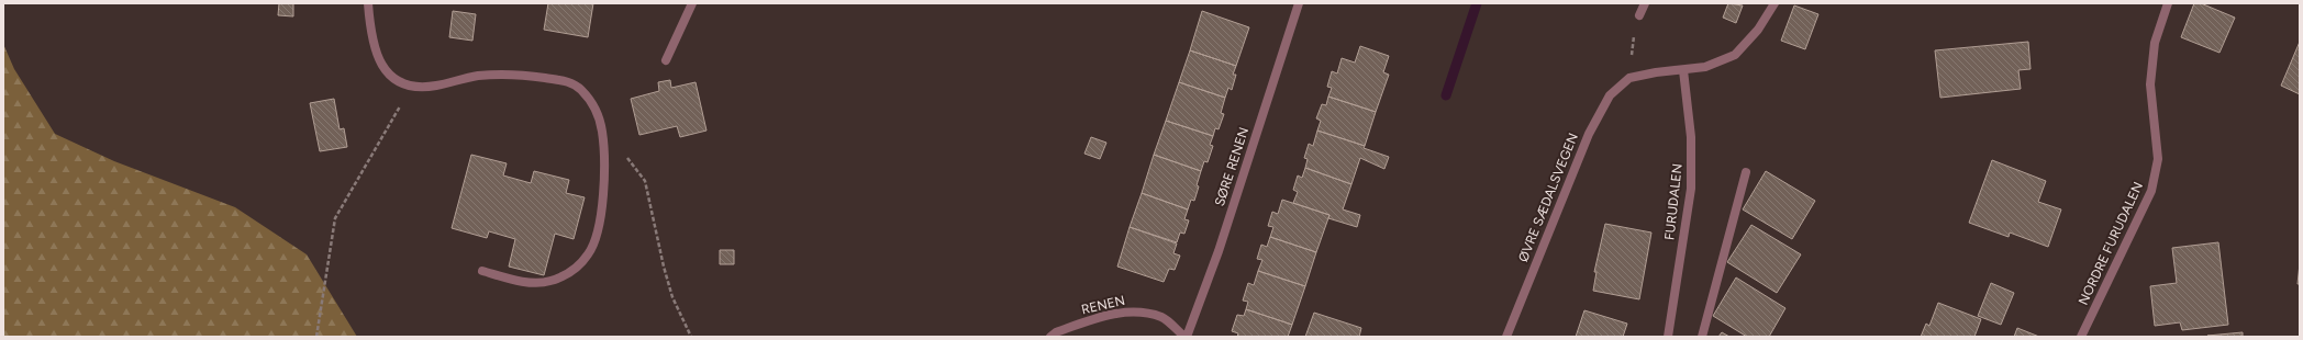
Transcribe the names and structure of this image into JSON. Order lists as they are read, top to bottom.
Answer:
{
  "streets": {
    "street": [
      "SØRE RENEN",
      "ØVRE SÆDALSVEGEN",
      "FURUDALEN",
      "NORDRE FURUDALEN",
      "RENEN"
    ]
  },
  "crossings": [
    ["SØRE RENEN", "RENEN"]
  ]
}
